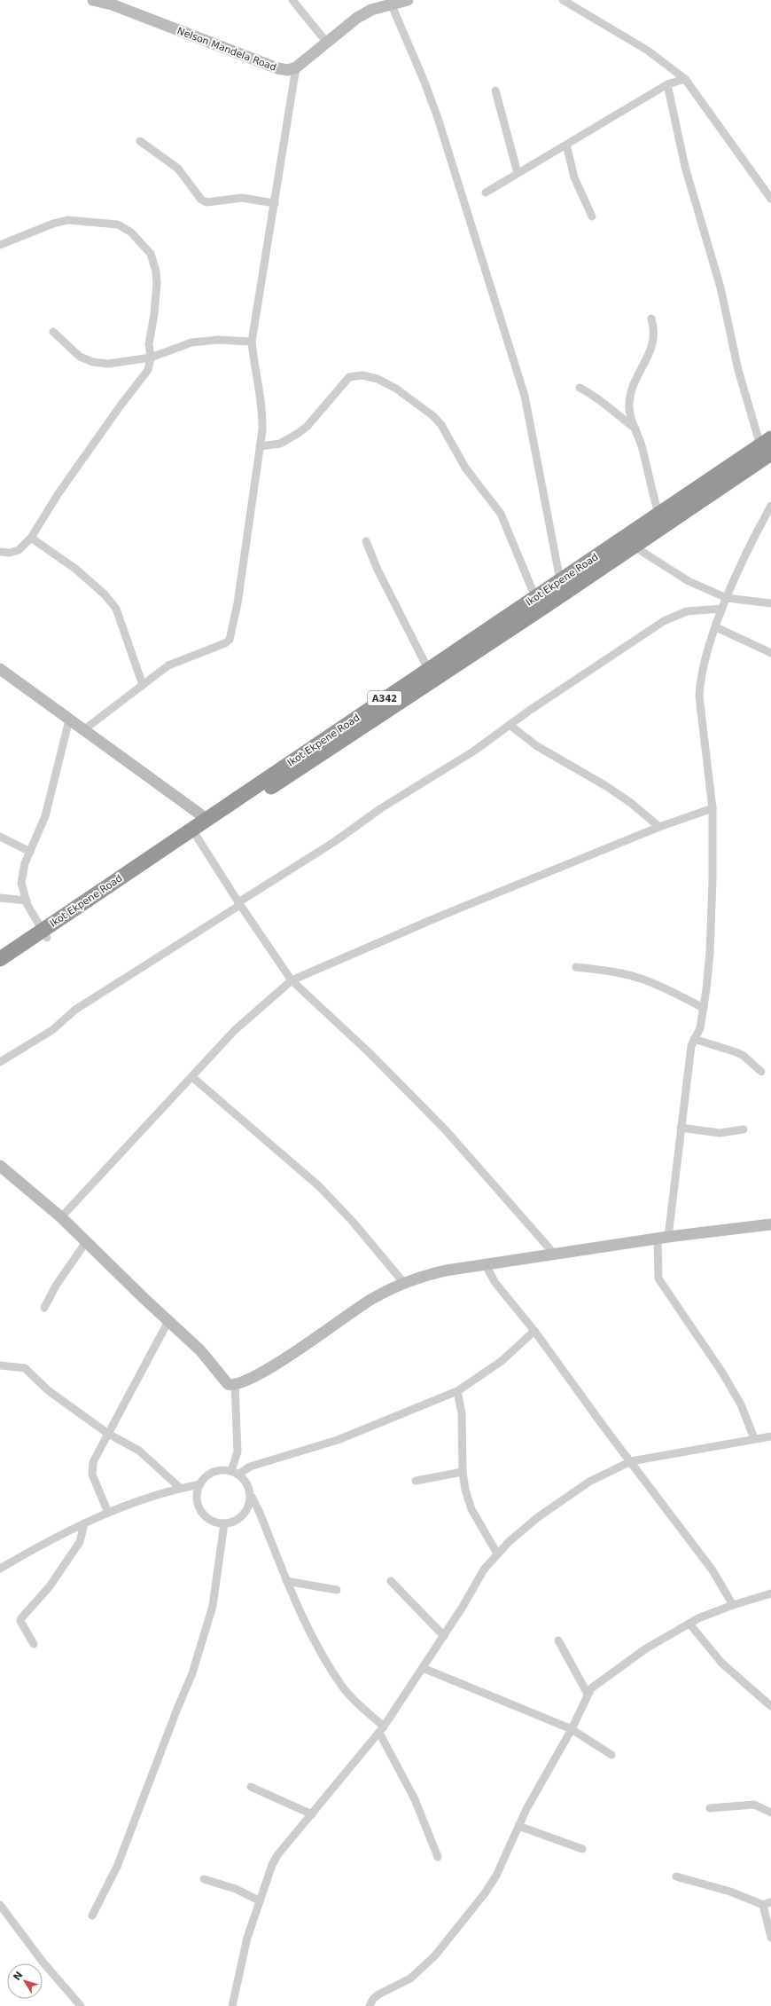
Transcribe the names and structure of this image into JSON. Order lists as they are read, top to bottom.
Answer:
{
  "streets": {
    "highway": ["Ikot Ekpene Road", "A342"],
    "street": ["Nelson Mandela Road"]
  },
  "north": "top left"
}
